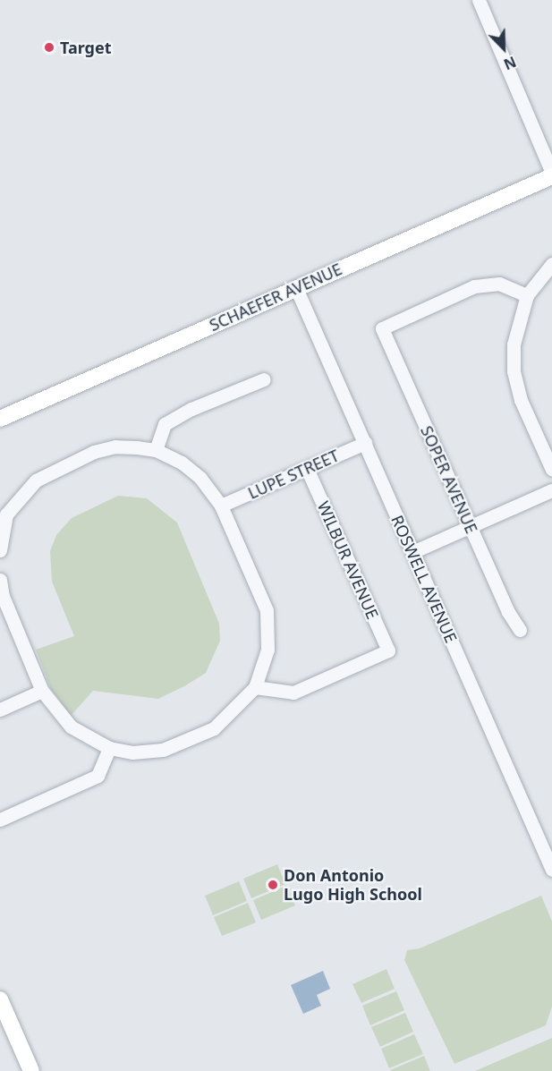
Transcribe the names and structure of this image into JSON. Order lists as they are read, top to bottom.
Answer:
{
  "streets": {
    "main road": ["SCHAEFER AVENUE"],
    "street": [
      "LUPE STREET",
      "SOPER AVENUE",
      "WILBUR AVENUE",
      "ROSWELL AVENUE"
    ]
  },
  "crossings": [
    ["SCHAEFER AVENUE", "ROSWELL AVENUE"],
    ["LUPE STREET", "WILBUR AVENUE"],
    ["LUPE STREET", "ROSWELL AVENUE"]
  ],
  "places": ["Target", "Don Antonio Lugo High School"],
  "north": "bottom right"
}
